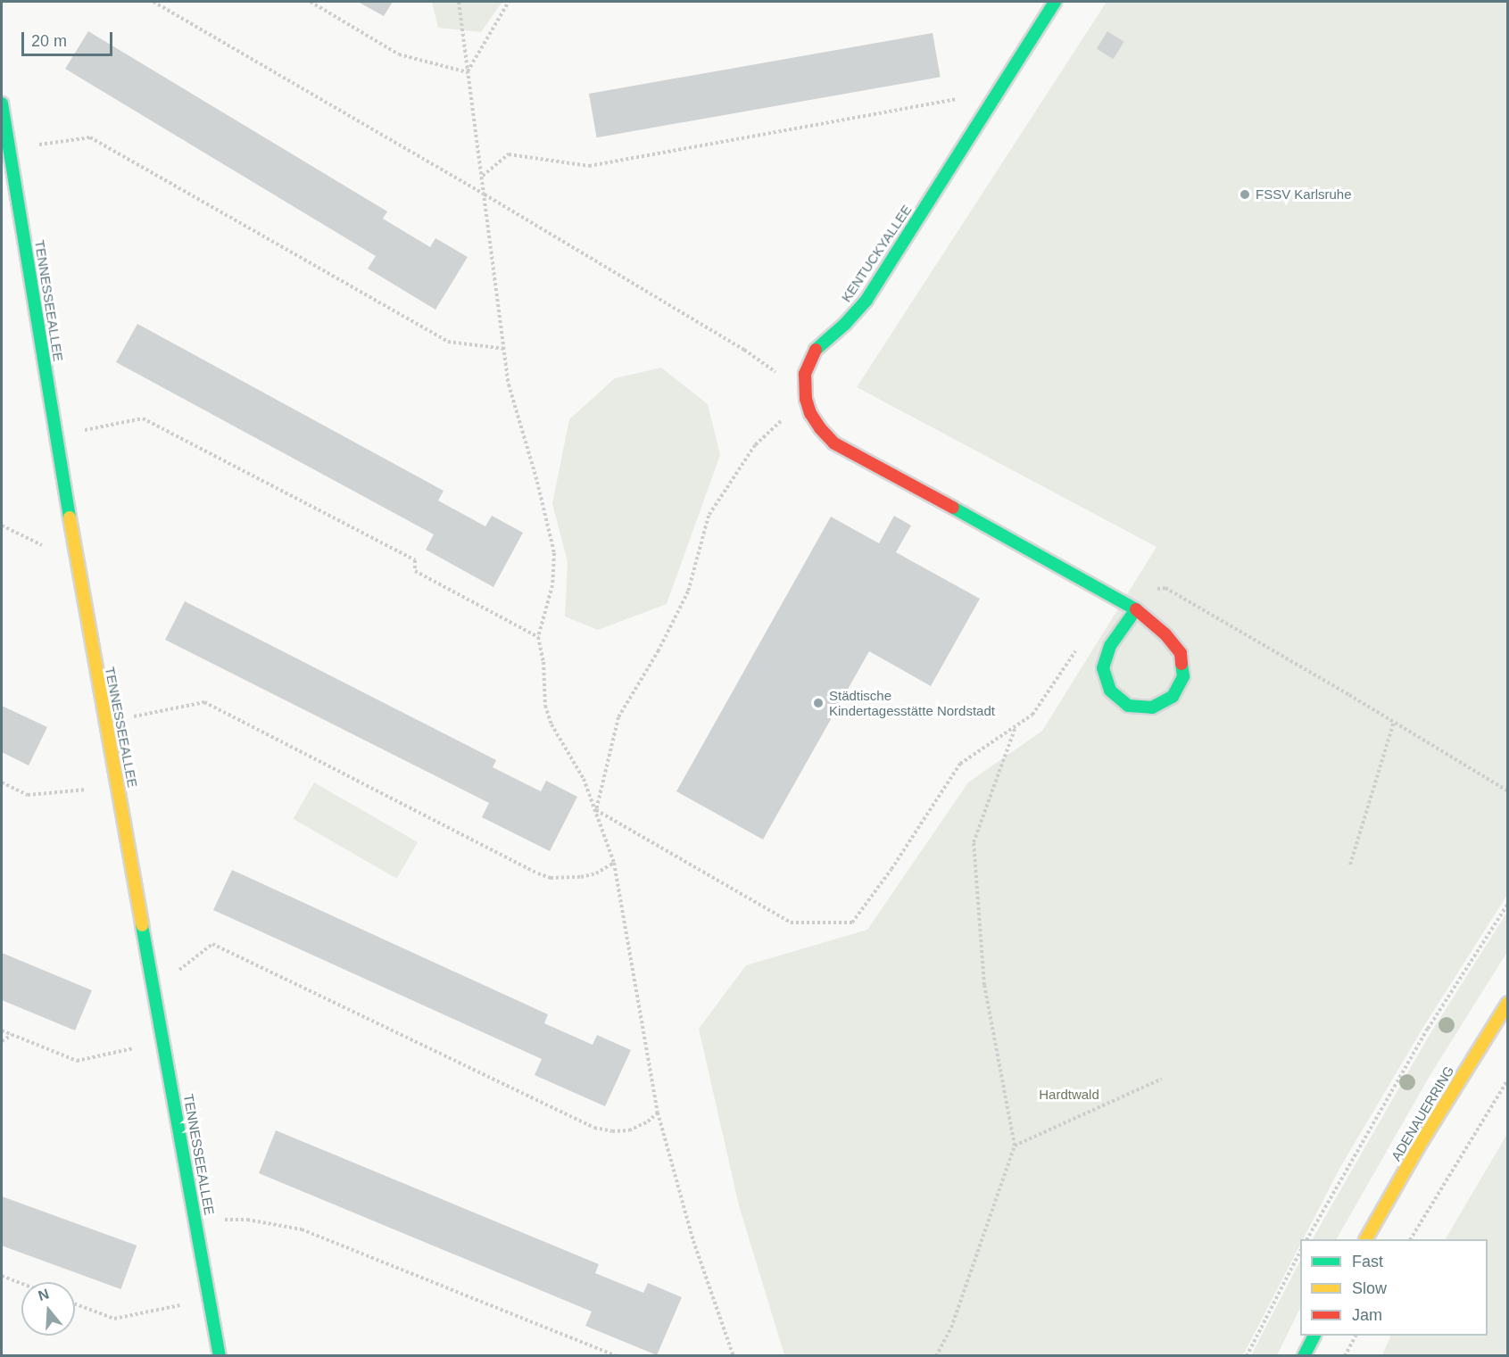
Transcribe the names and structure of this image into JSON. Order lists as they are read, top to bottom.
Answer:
{
  "streets": {
    "street": ["KENTUCKYALLEE", "TENNESSEEALLEE", "ADENAUERRING"]
  },
  "parks": ["Hardtwald"],
  "places": ["FSSV Karlsruhe", "Städtische Kindertagesstätte Nordstadt"],
  "legend": ["Fast", "Slow", "Jam"],
  "scale_bar": "20 m",
  "north": "top"
}
